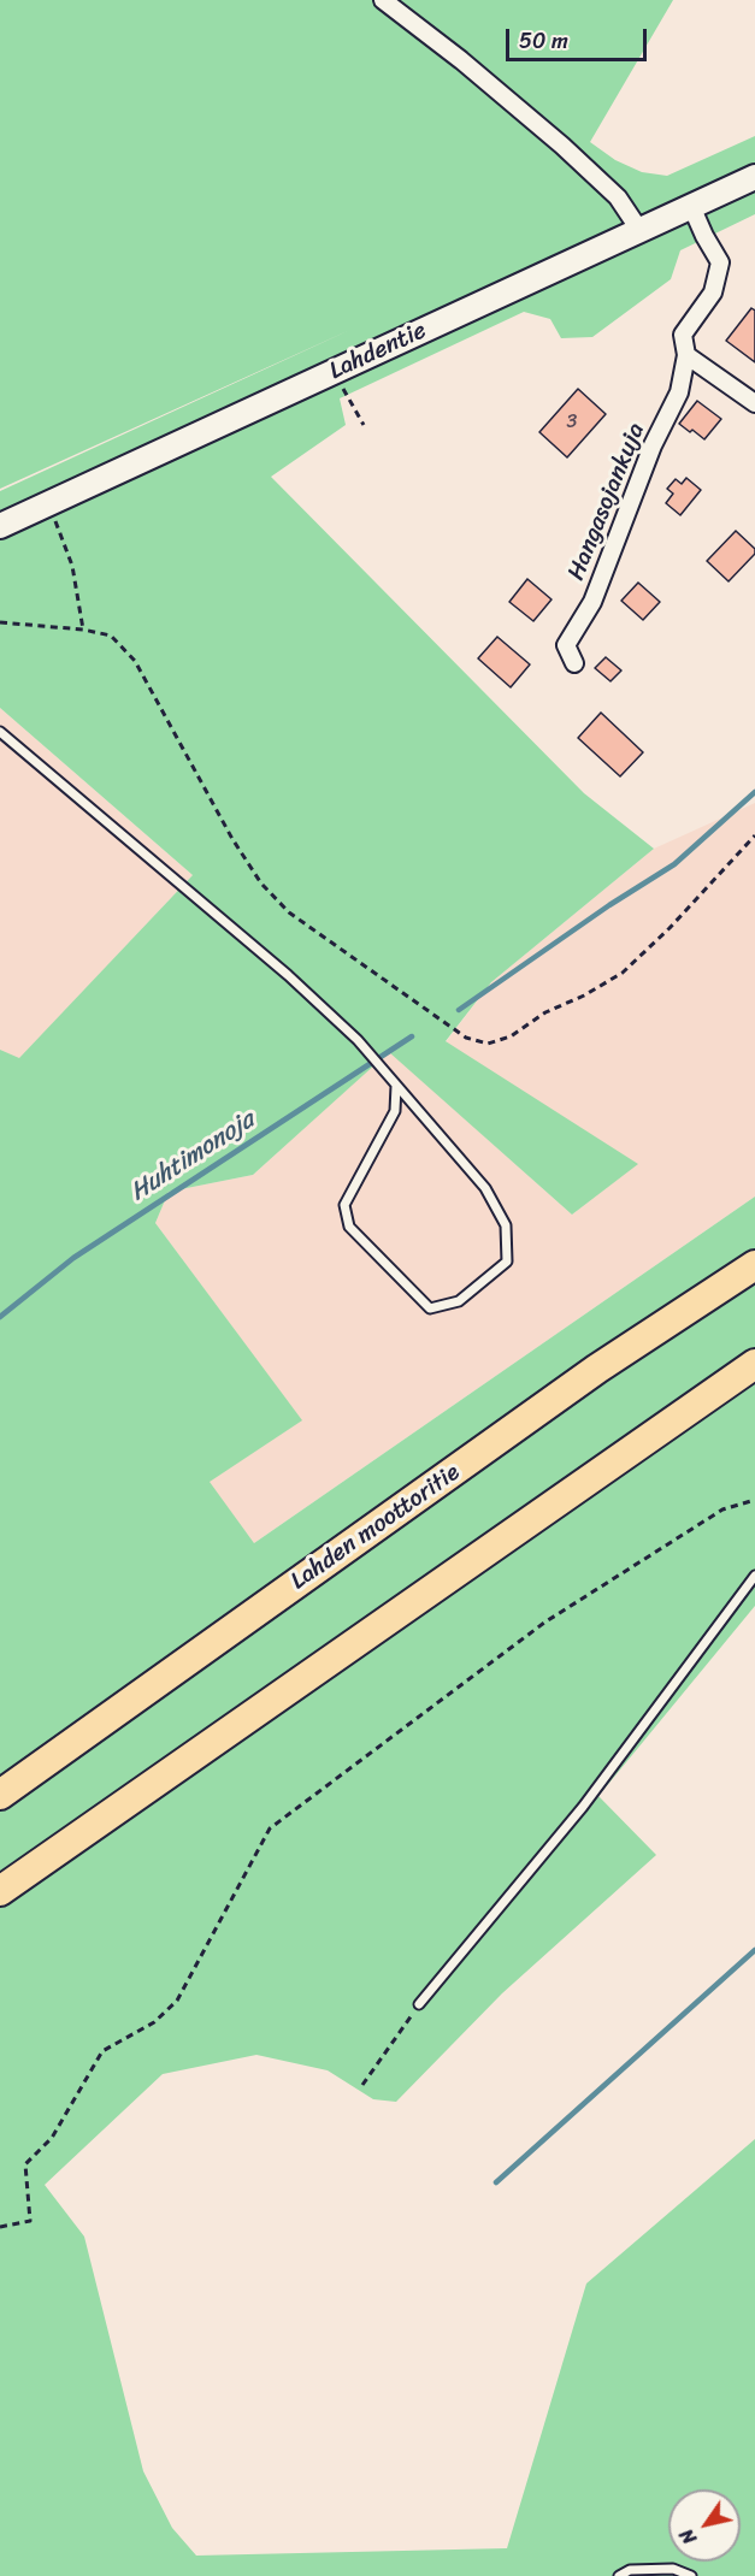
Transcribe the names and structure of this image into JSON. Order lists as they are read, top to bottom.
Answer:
{
  "streets": {
    "highway": ["Lahden moottoritie"],
    "main road": ["Lahdentie"],
    "street": ["Hangasojankuja"]
  },
  "water": ["Huhtimonoja"],
  "house_numbers": ["3"],
  "scale_bar": "50 m",
  "north": "bottom left"
}
